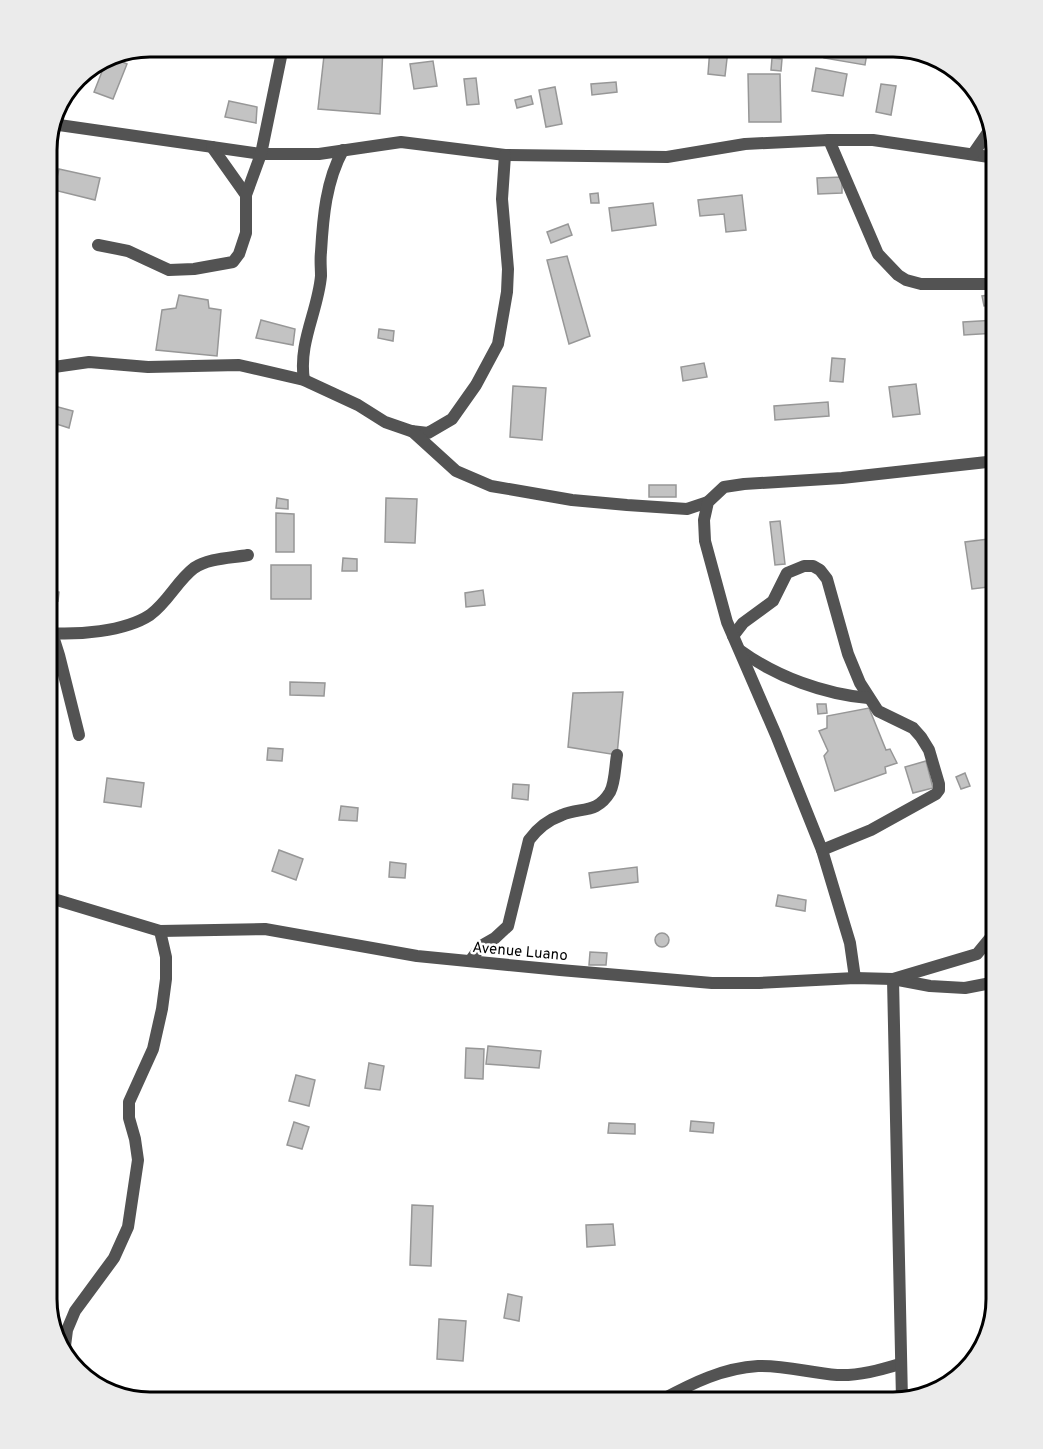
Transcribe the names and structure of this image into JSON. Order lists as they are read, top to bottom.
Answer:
{
  "streets": {
    "street": ["Avenue Luano"]
  }
}
